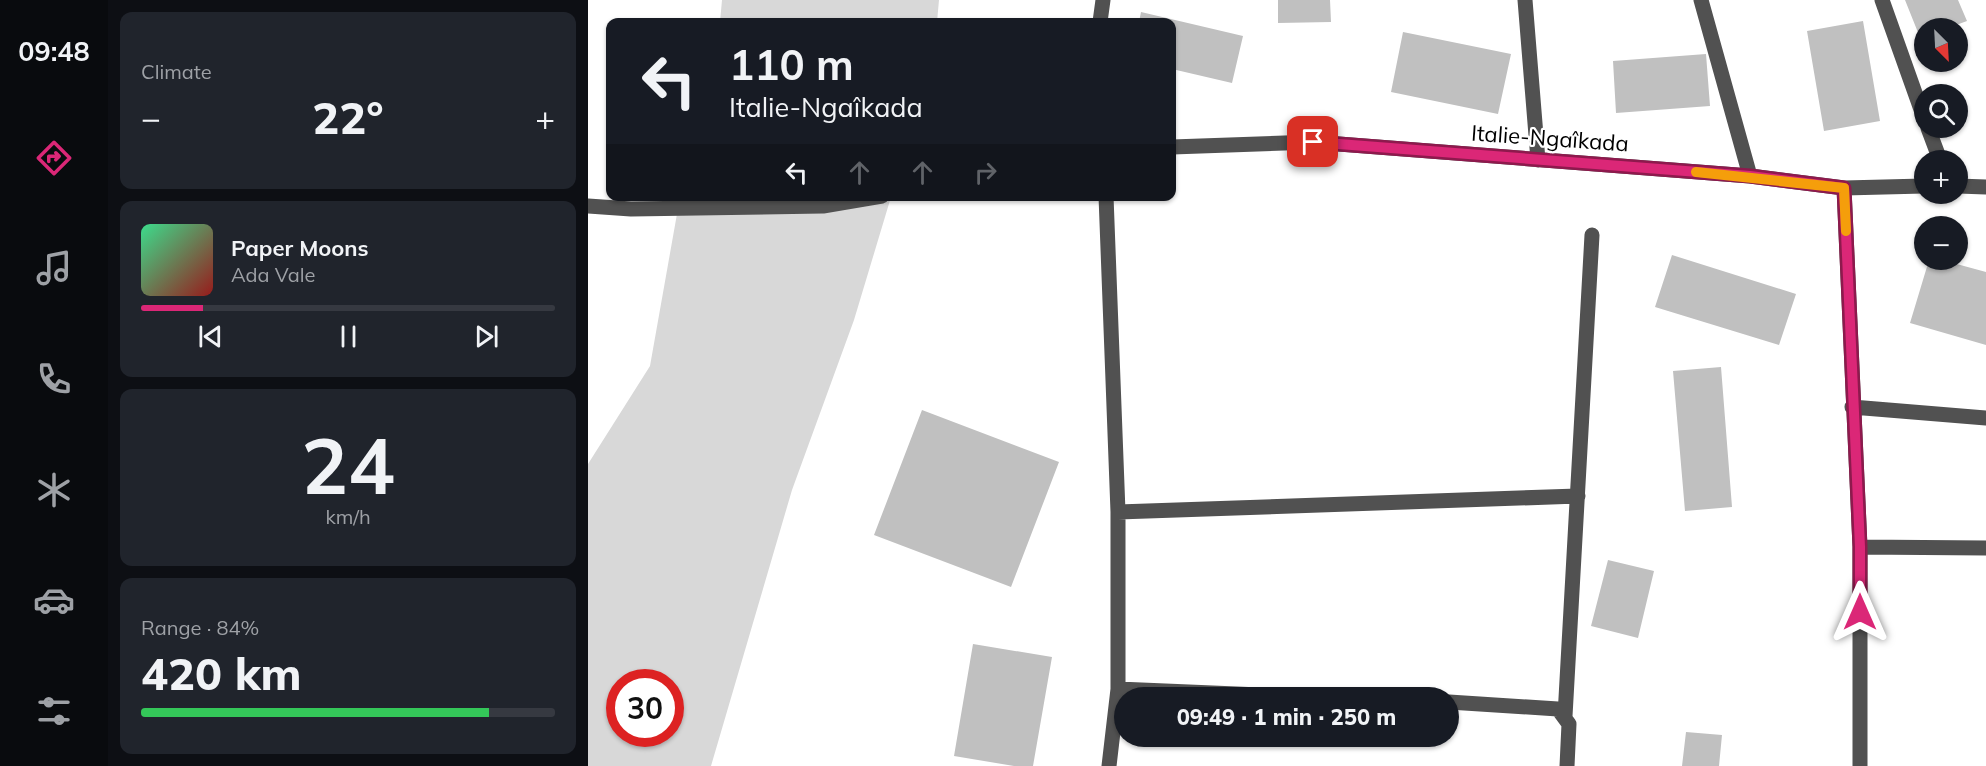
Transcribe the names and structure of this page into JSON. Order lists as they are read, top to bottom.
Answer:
{
  "streets": {
    "street": ["Italie-Ngaîkada"]
  },
  "north": "bottom right",
  "page": {
    "tabs": "09:48",
    "tile": [
      "Climate",
      ["24", "km/h"],
      ["Range · 84%", "420 km"]
    ],
    "map_buttons": ["+", "−"],
    "turn": ["110 m", "Italie-Ngaîkada"],
    "heat": ["−", "22°", "+"],
    "song": ["Paper Moons", "Ada Vale"],
    "limit": "30",
    "trip": "09:49 · 1 min · 250 m"
  }
}
